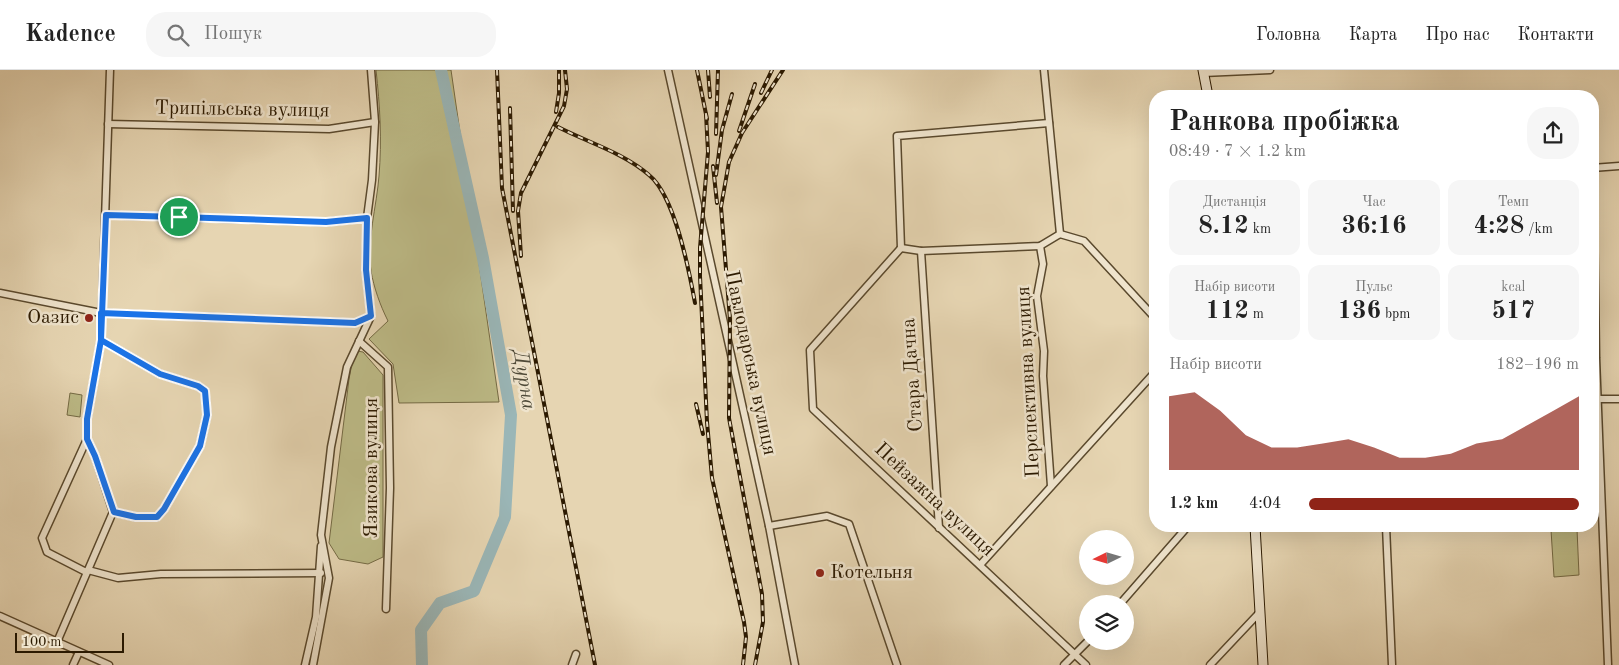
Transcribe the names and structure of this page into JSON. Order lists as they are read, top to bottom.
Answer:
{
  "streets": {
    "street": [
      "Трипільська вулиця",
      "Павлодарська вулиця",
      "Стара Дачна",
      "Перспективна вулиця",
      "Язикова вулиця",
      "Пейзажна вулиця"
    ]
  },
  "crossings": [
    ["Стара Дачна", "Пейзажна вулиця"]
  ],
  "water": ["Дурна"],
  "places": ["Оазис", "Котельня"],
  "scale_bar": "100 m",
  "north": "left",
  "page": {
    "header": "Kadence",
    "search": "Пошук",
    "nav": [
      "Головна",
      "Карта",
      "Про нас",
      "Контакти"
    ],
    "heading": ["Ранкова пробіжка", "08:49 · 7 × 1.2 km"],
    "stats": [
      ["Дистанція", "8.12 km"],
      ["Час", "36:16"],
      ["Темп", "4:28 /km"],
      ["Набір висоти", "112 m"],
      ["Пульс", "136 bpm"],
      ["kcal", "517"]
    ],
    "chart": ["Набір висоти", "182–196 m"],
    "list": [
      {
        "name": "1.2 km",
        "note": "4:04"
      }
    ],
    "scale": "100 m"
  }
}
